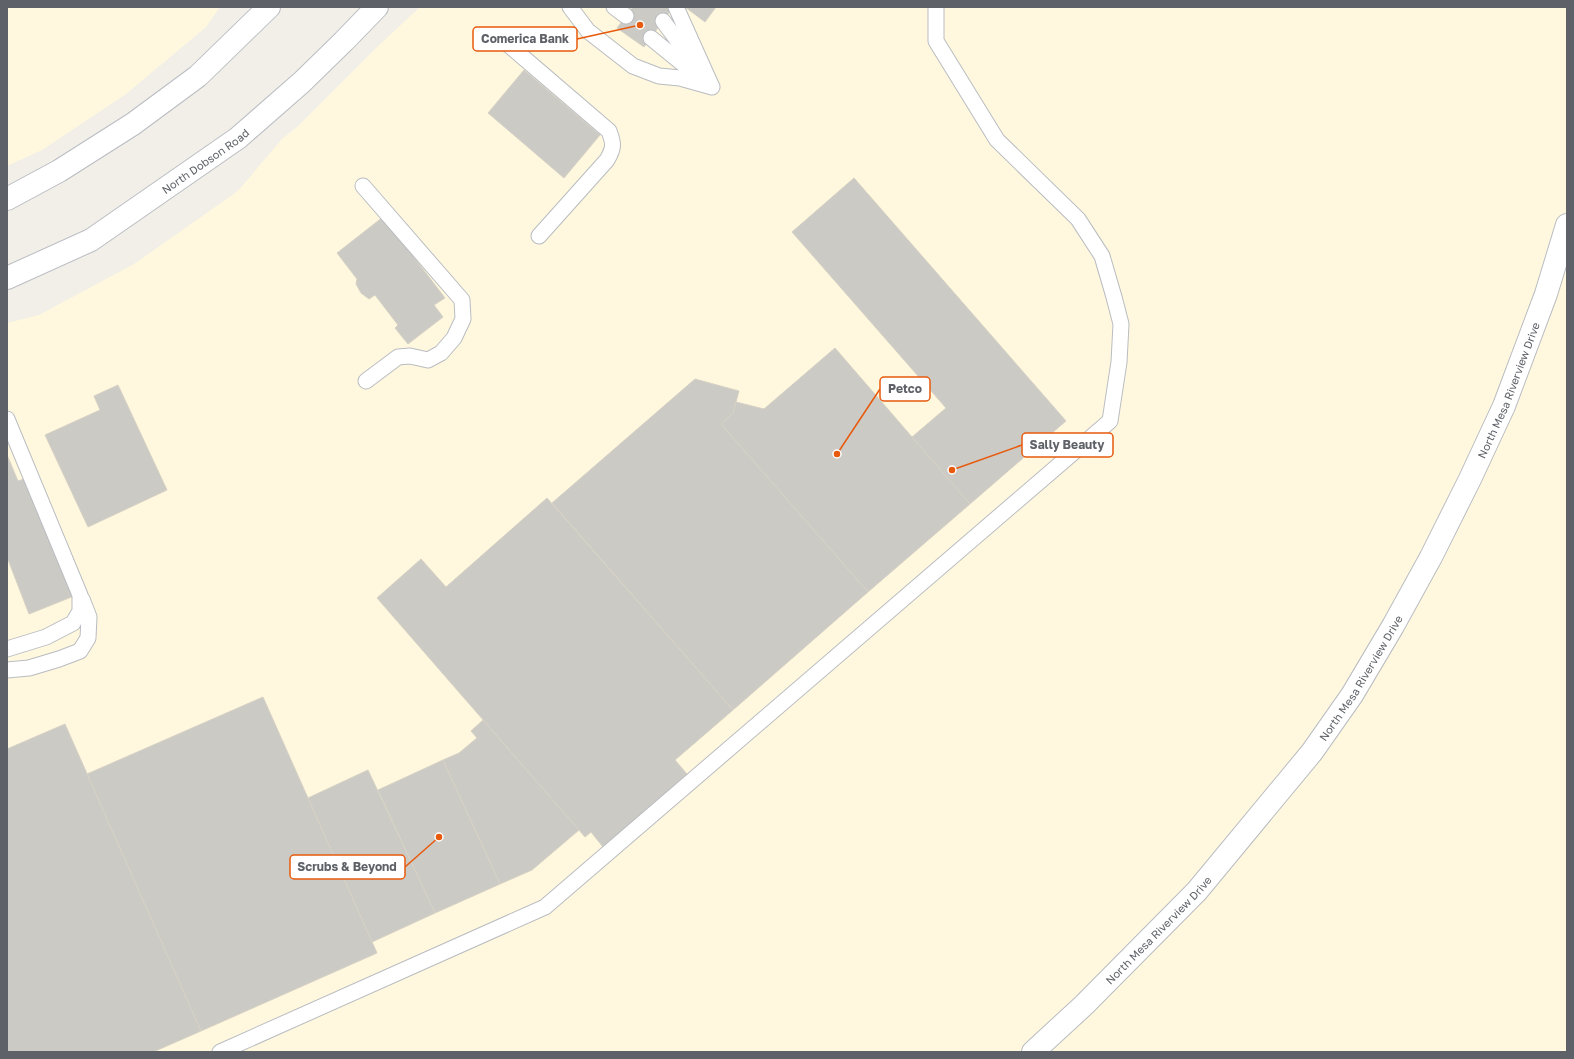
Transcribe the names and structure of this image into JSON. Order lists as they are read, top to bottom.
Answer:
{
  "streets": {
    "street": ["North Dobson Road", "North Mesa Riverview Drive"]
  },
  "places": [
    "Comerica Bank",
    "Petco",
    "Sally Beauty",
    "Scrubs & Beyond"
  ]
}
